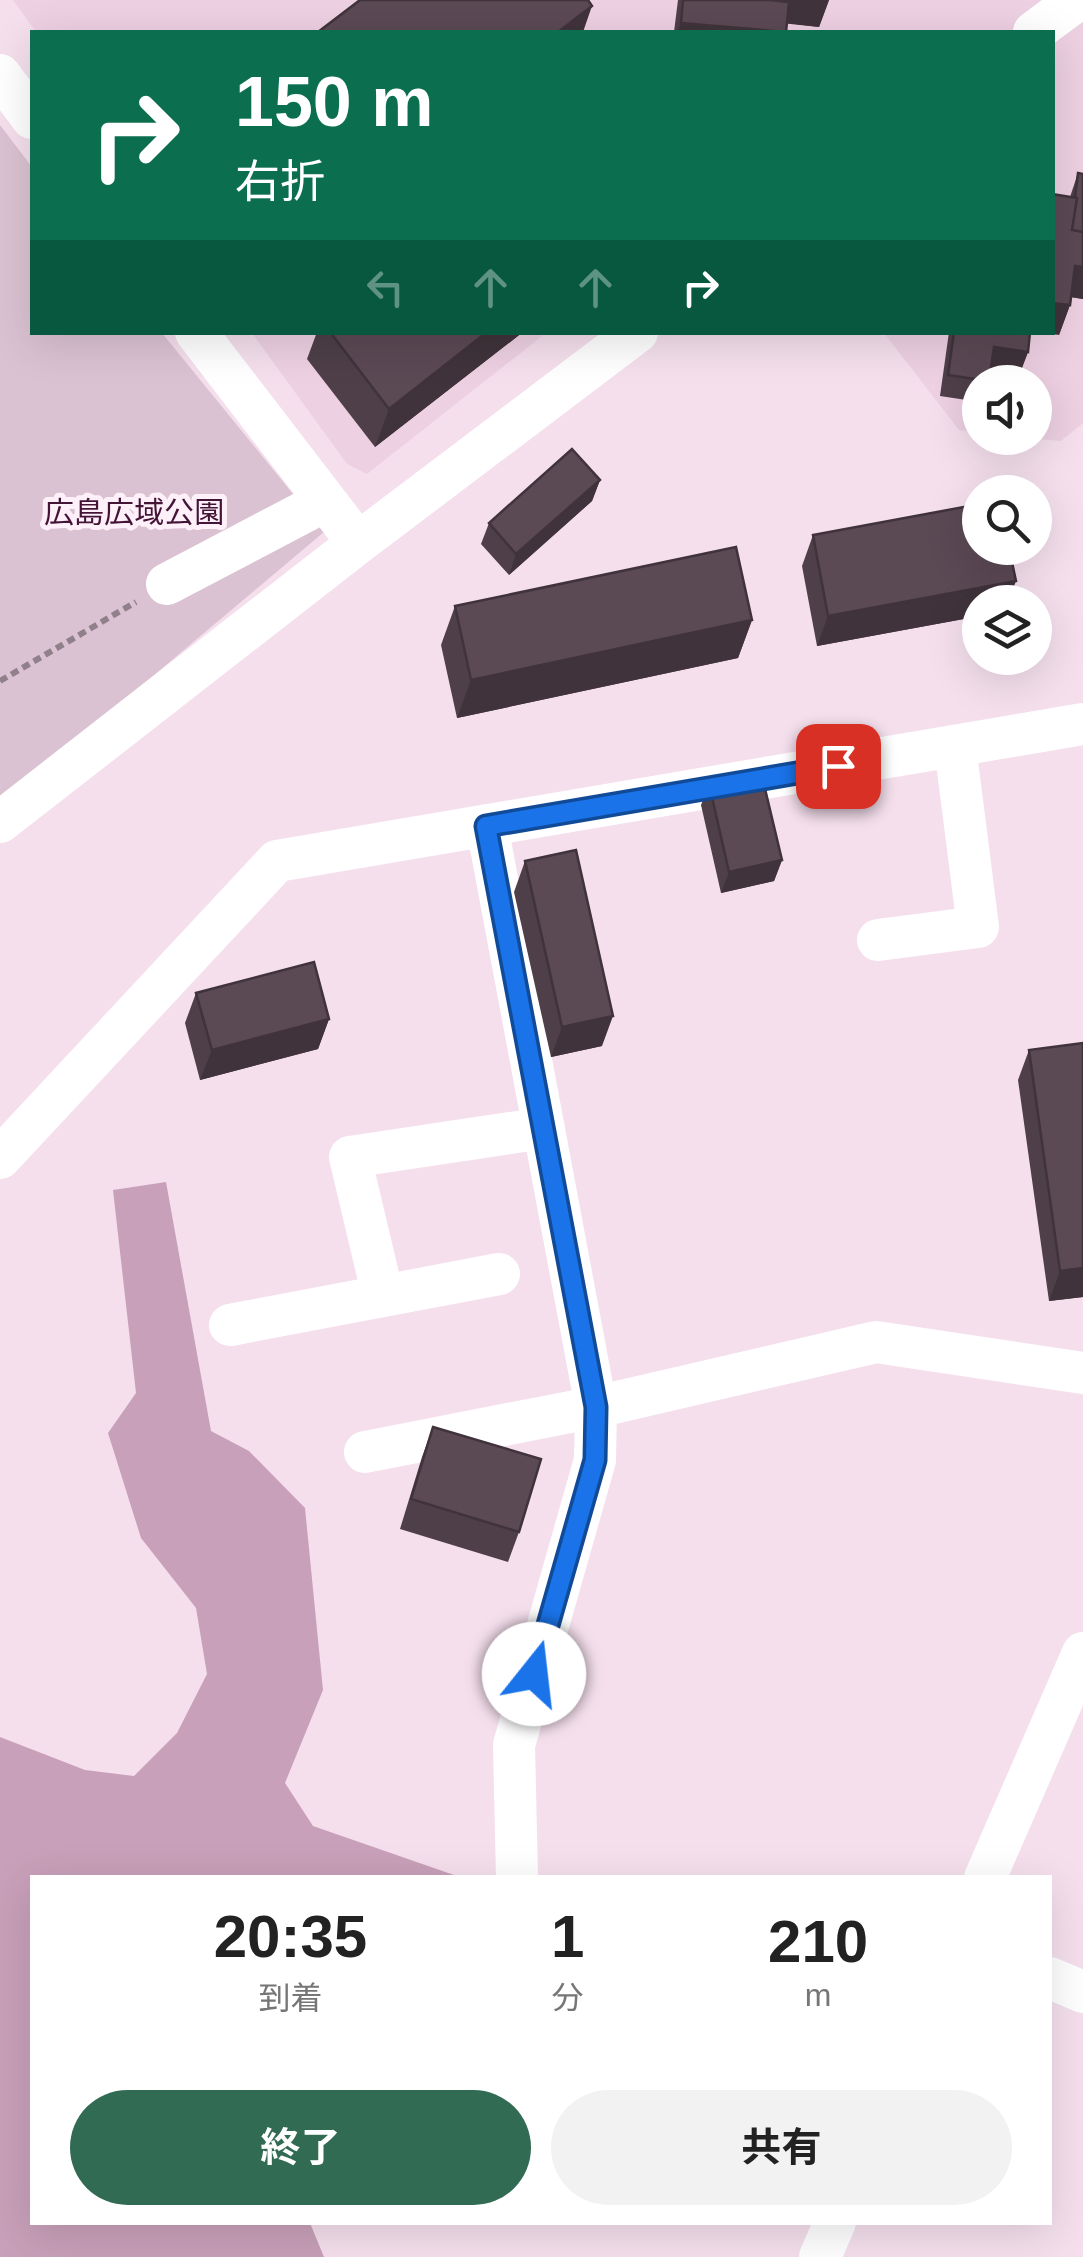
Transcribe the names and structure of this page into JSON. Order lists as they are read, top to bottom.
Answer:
{
  "parks": ["広島広域公園"],
  "page": {
    "turn": ["150 m", "右折"],
    "eta": [
      "20:35",
      "到着",
      "1",
      "分",
      "210",
      "m"
    ],
    "buttons": ["終了", "共有"]
  }
}
